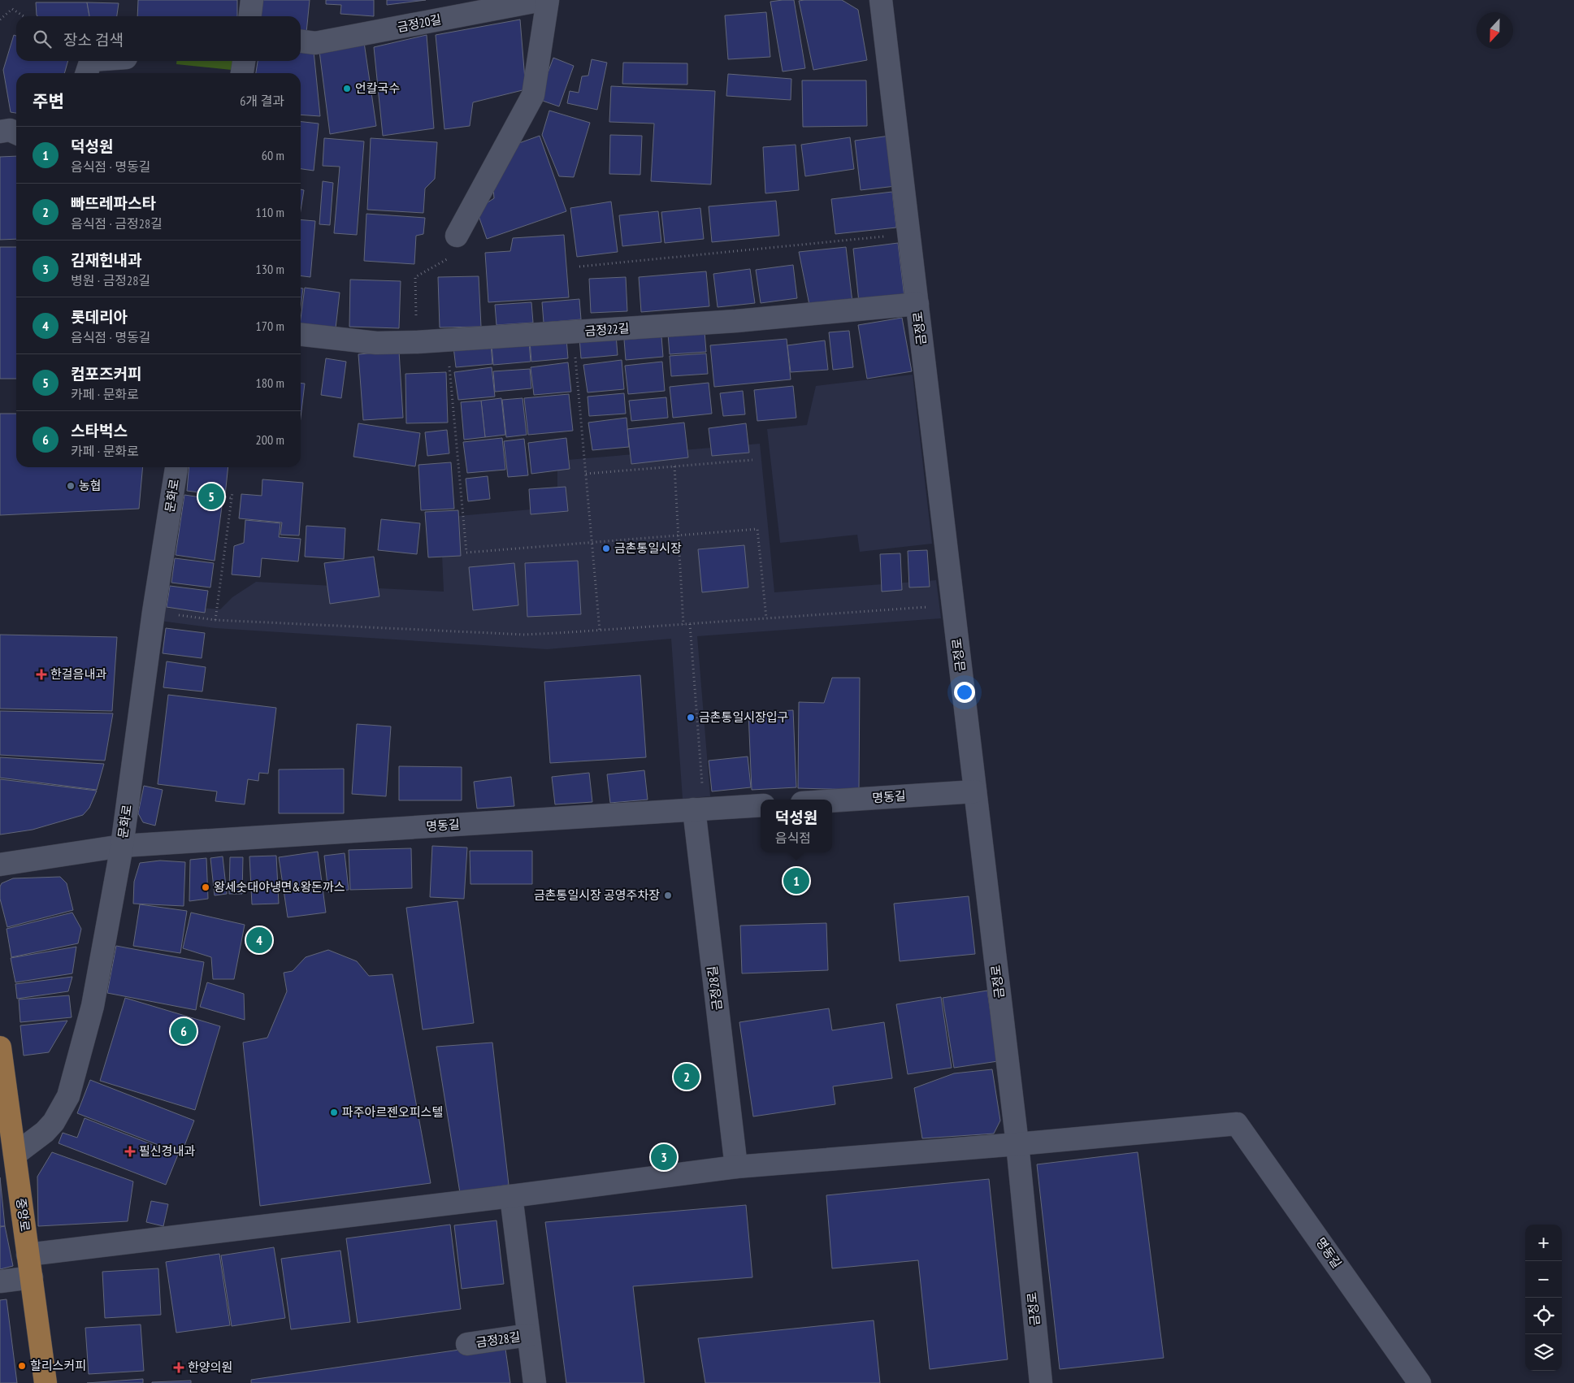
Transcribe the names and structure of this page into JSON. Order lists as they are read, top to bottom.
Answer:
{
  "streets": {
    "main road": ["중앙로"],
    "street": [
      "금정20길",
      "금정로",
      "금정22길",
      "문화로",
      "명동길",
      "금정28길"
    ]
  },
  "crossings": [
    ["금정로", "금정22길"],
    ["금정로", "명동길"],
    ["문화로", "명동길"],
    ["문화로", "중앙로"],
    ["명동길", "금정28길"]
  ],
  "places": {
    "other": [
      "언칼국수",
      "농협",
      "금촌통일시장",
      "금촌통일시장입구",
      "왕세숫대야냉면&왕돈까스",
      "금촌통일시장 공영주차장",
      "파주아르젠오피스텔",
      "할리스커피"
    ],
    "health": ["한걸음내과", "필신경내과", "한양의원"]
  },
  "north": "bottom",
  "page": {
    "search": "장소 검색",
    "heading": ["주변", "6개 결과"],
    "list": [
      {
        "mark": "1",
        "name": "덕성원",
        "note": "음식점 · 명동길",
        "value": "60 m"
      },
      {
        "mark": "2",
        "name": "빠뜨레파스타",
        "note": "음식점 · 금정28길",
        "value": "110 m"
      },
      {
        "mark": "3",
        "name": "김재헌내과",
        "note": "병원 · 금정28길",
        "value": "130 m"
      },
      {
        "mark": "4",
        "name": "롯데리아",
        "note": "음식점 · 명동길",
        "value": "170 m"
      },
      {
        "mark": "5",
        "name": "컴포즈커피",
        "note": "카페 · 문화로",
        "value": "180 m"
      },
      {
        "mark": "6",
        "name": "스타벅스",
        "note": "카페 · 문화로",
        "value": "200 m"
      }
    ],
    "pins": [
      "5",
      "1",
      "4",
      "6",
      "2",
      "3"
    ],
    "popup": ["덕성원", "음식점"],
    "map_buttons": ["+", "−"]
  }
}
